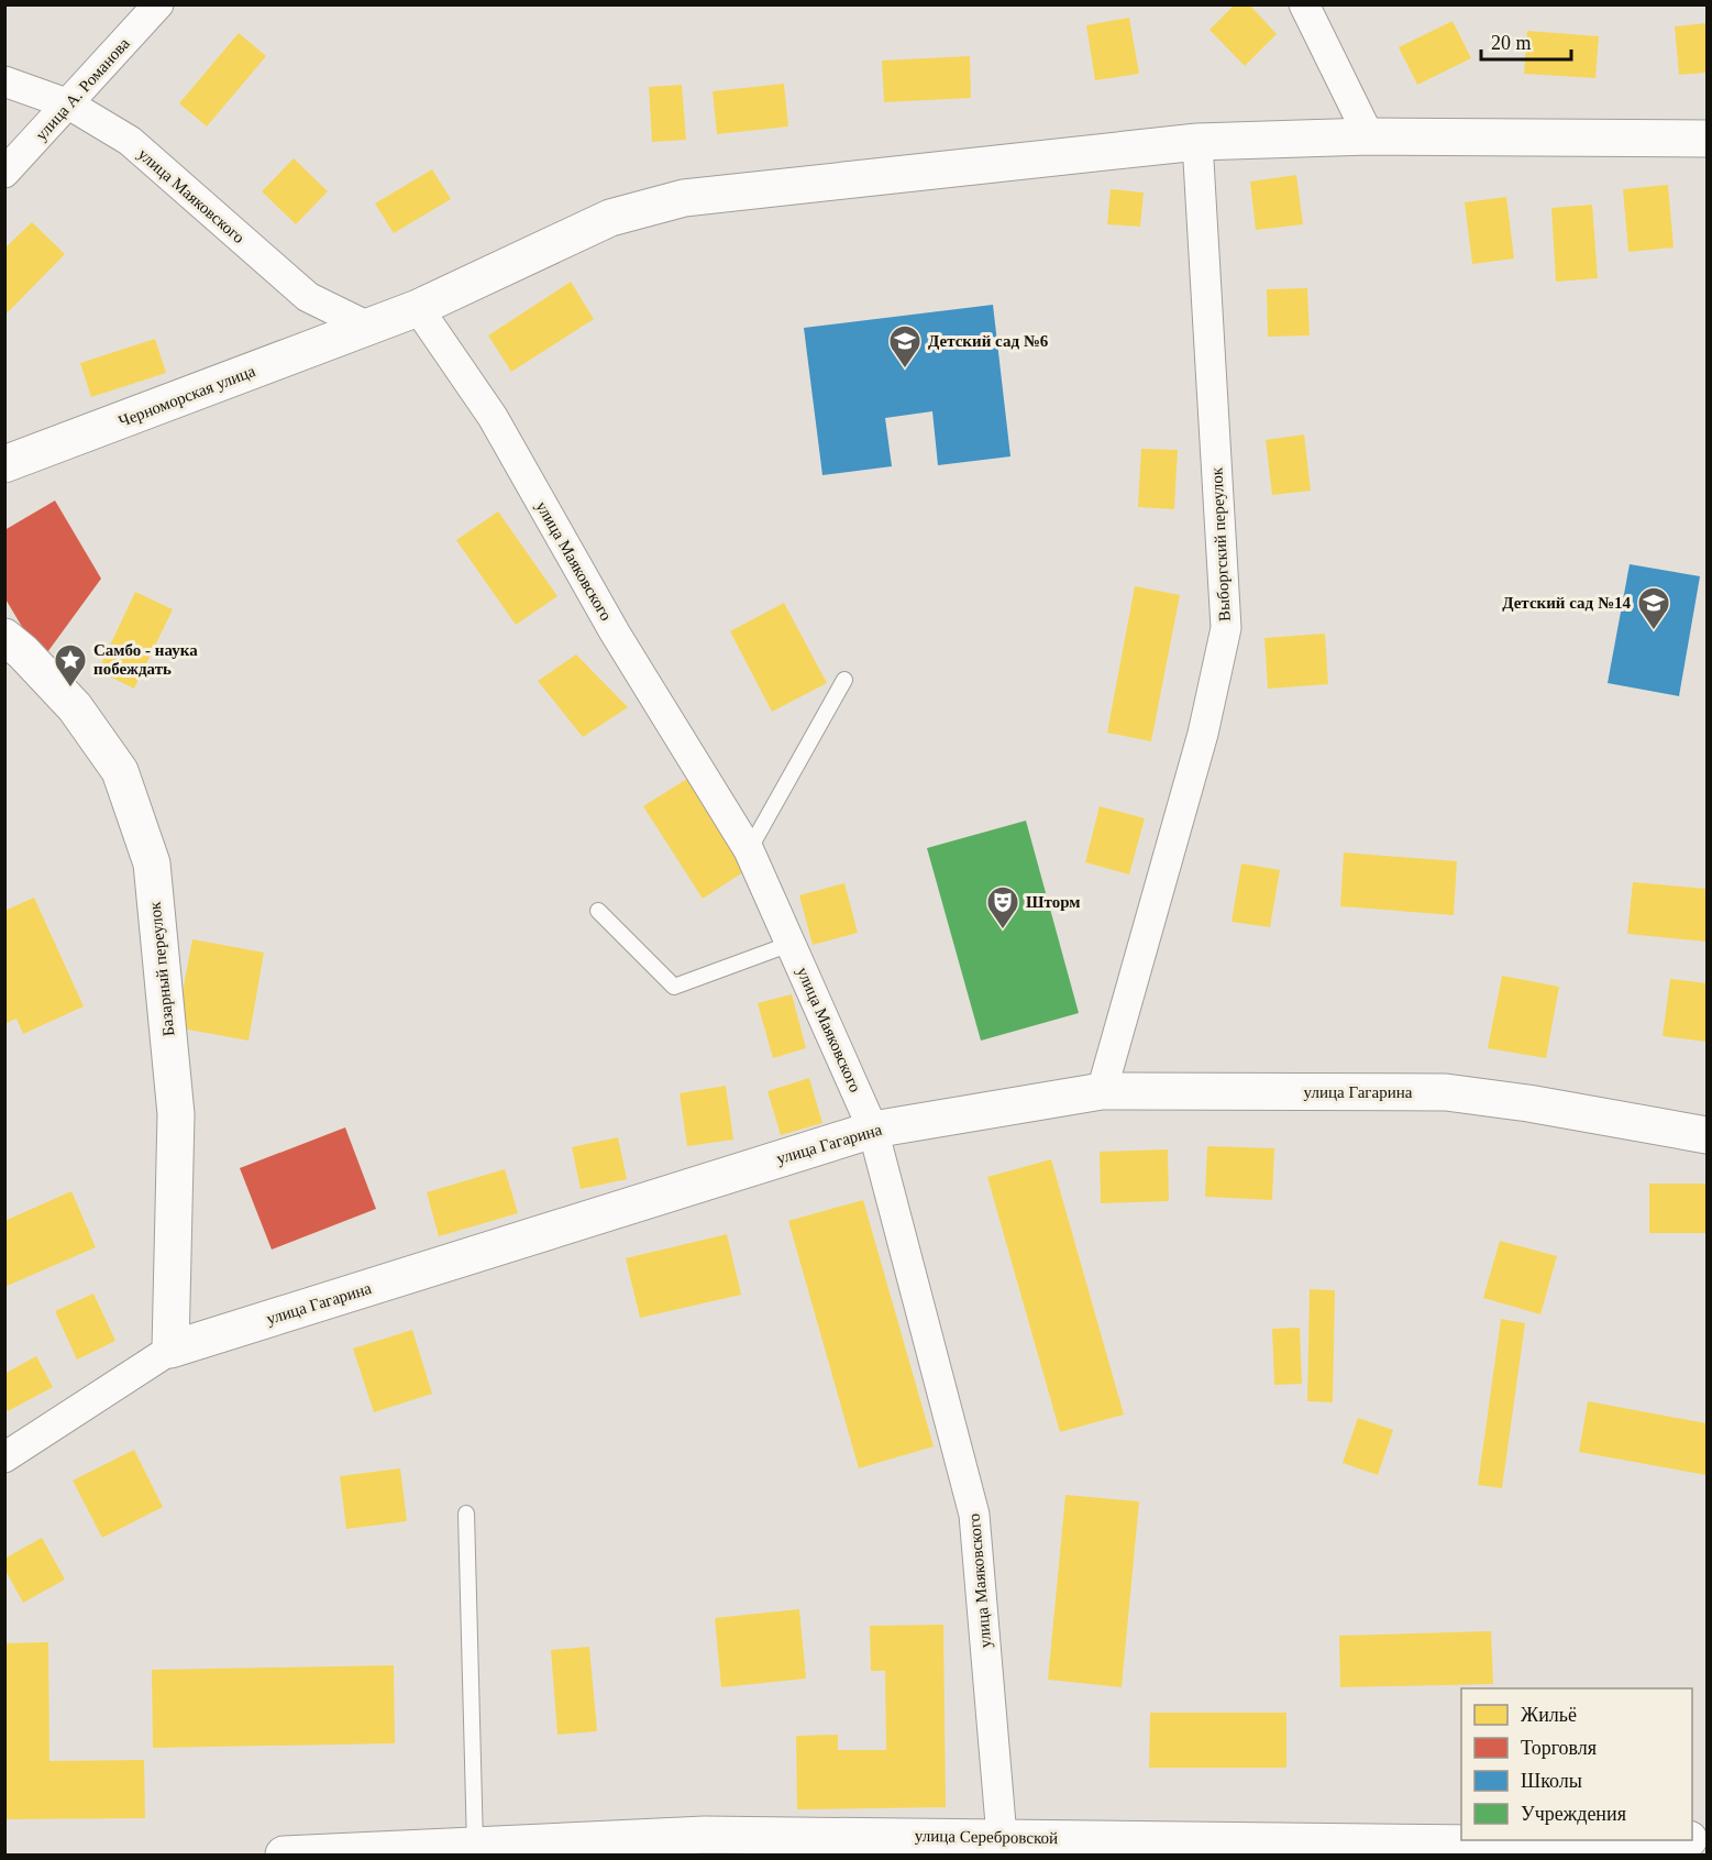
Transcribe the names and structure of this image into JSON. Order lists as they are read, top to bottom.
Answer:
{
  "streets": {
    "street": [
      "улица А. Романова",
      "улица Маяковского",
      "Черноморская улица",
      "Выборгский переулок",
      "Базарный переулок",
      "улица Гагарина",
      "улица Серебровской"
    ]
  },
  "crossings": [
    ["улица А. Романова", "улица Маяковского"],
    ["улица Маяковского", "Черноморская улица"],
    ["улица Маяковского", "улица Гагарина"],
    ["улица Маяковского", "улица Серебровской"],
    ["Черноморская улица", "Выборгский переулок"],
    ["Выборгский переулок", "улица Гагарина"],
    ["Базарный переулок", "улица Гагарина"]
  ],
  "places": {
    "school or university": ["Детский сад №6", "Детский сад №14"],
    "place": ["Самбо - наука побеждать"],
    "theatre": ["Шторм"]
  },
  "legend": [
    "Жильё",
    "Торговля",
    "Школы",
    "Учреждения"
  ],
  "scale_bar": "20 m"
}
